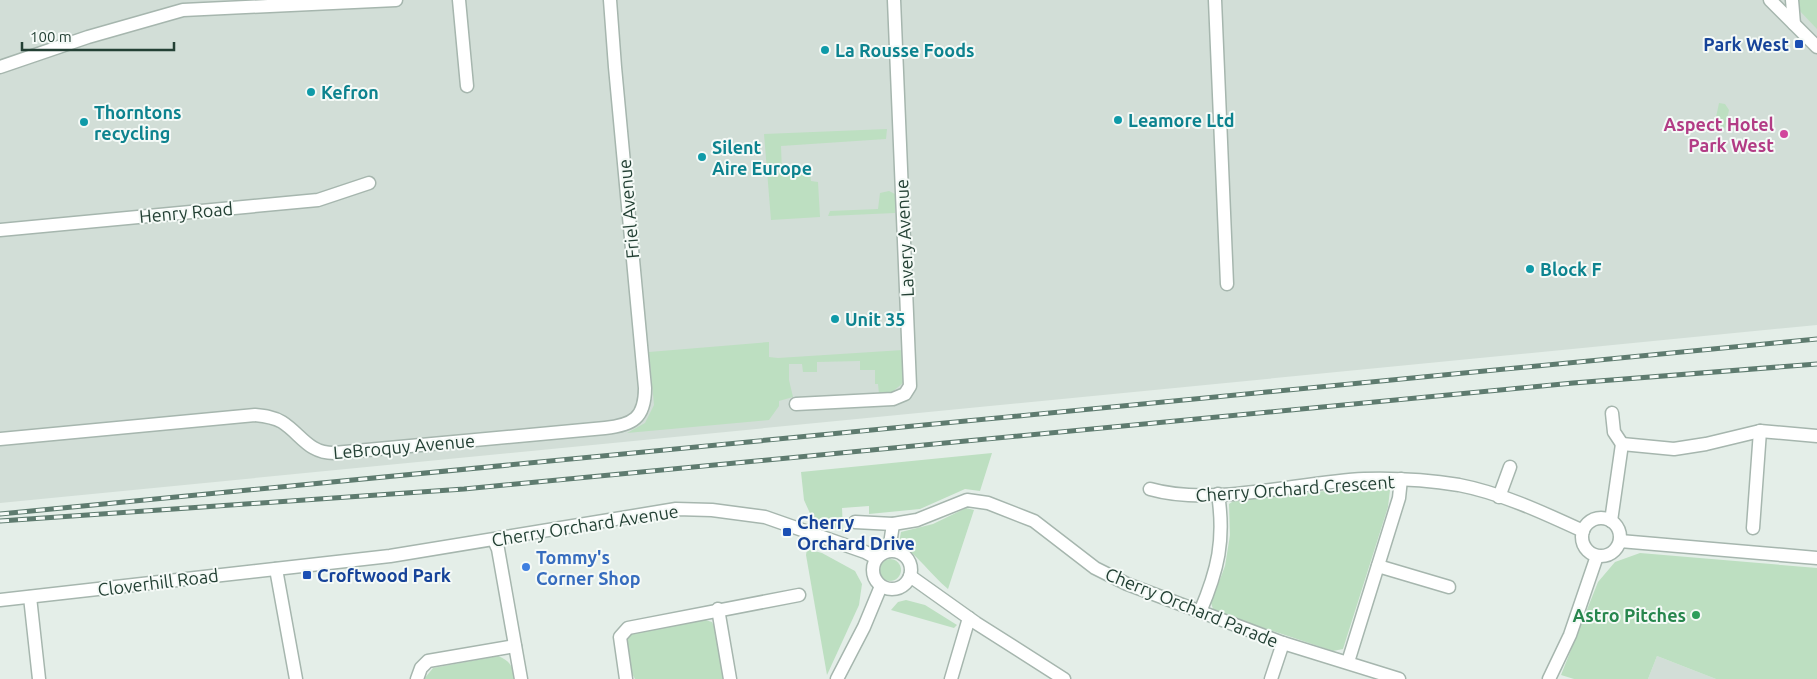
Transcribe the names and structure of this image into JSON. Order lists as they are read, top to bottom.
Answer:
{
  "streets": {
    "street": [
      "Friel Avenue",
      "Henry Road",
      "Lavery Avenue",
      "LeBroquy Avenue",
      "Cherry Orchard Crescent",
      "Cherry Orchard Avenue",
      "Cloverhill Road",
      "Cherry Orchard Parade"
    ]
  },
  "crossings": [
    ["Friel Avenue", "LeBroquy Avenue"],
    ["Cherry Orchard Avenue", "Cloverhill Road"]
  ],
  "places": {
    "transit": ["Park West", "Cherry Orchard Drive", "Croftwood Park"],
    "other": [
      "La Rousse Foods",
      "Kefron",
      "Leamore Ltd",
      "Thorntons recycling",
      "Aspect Hotel Park West",
      "Silent Aire Europe",
      "Block F",
      "Unit 35",
      "Tommy's Corner Shop",
      "Astro Pitches"
    ]
  },
  "scale_bar": "100 m"
}
